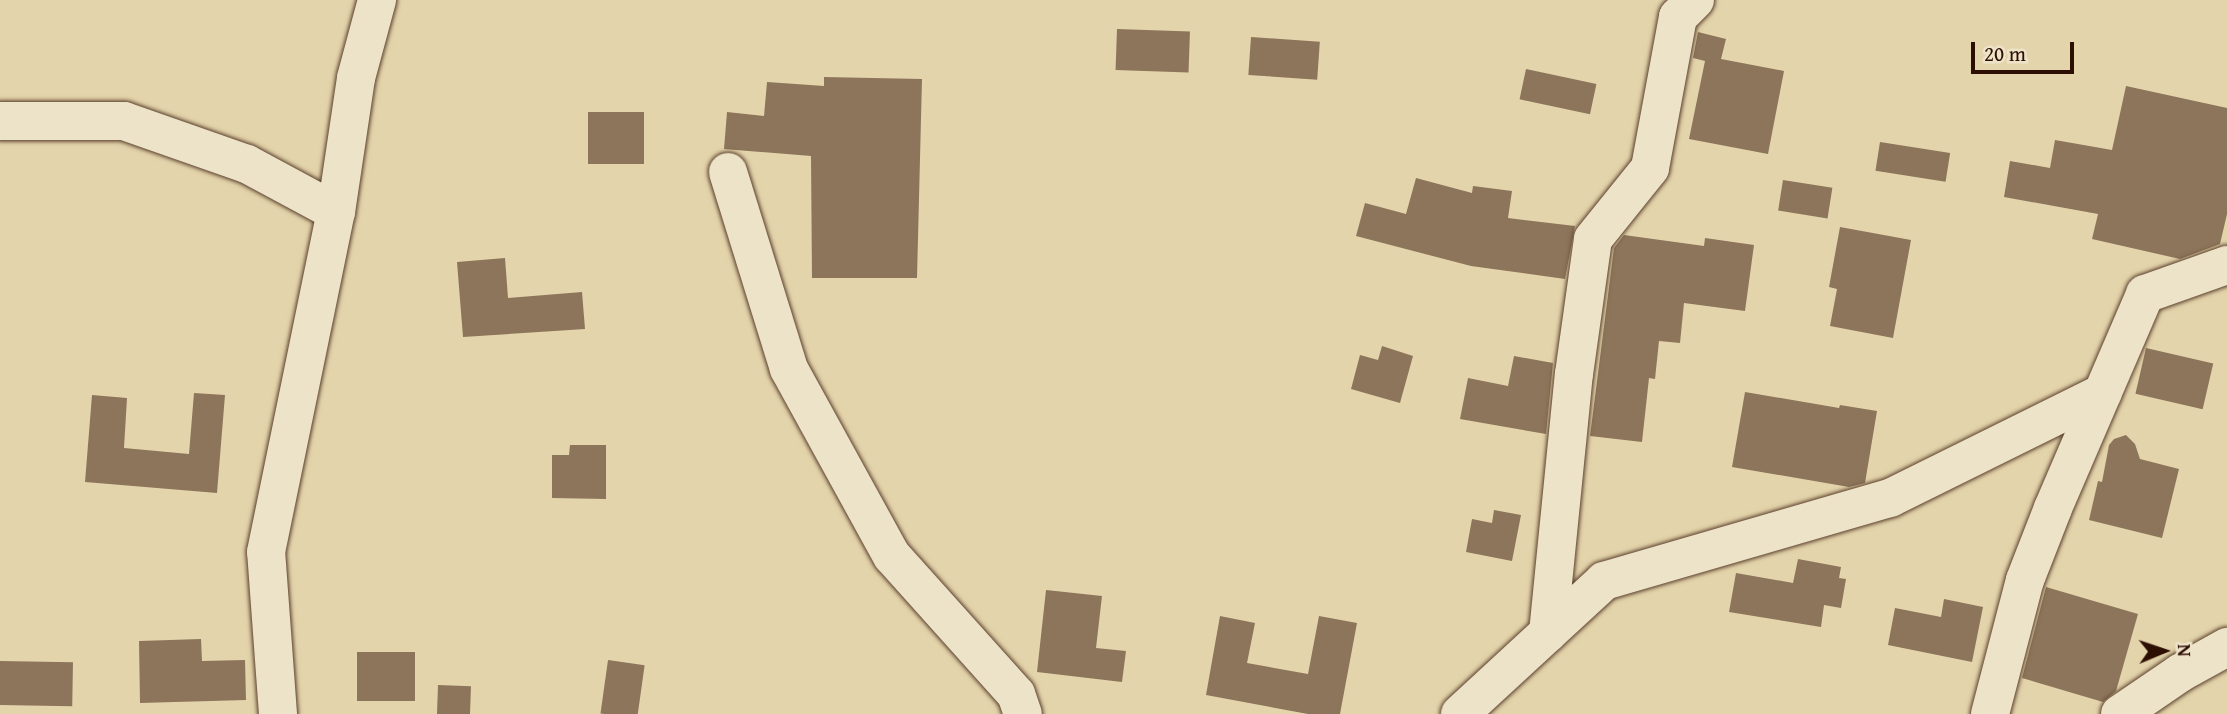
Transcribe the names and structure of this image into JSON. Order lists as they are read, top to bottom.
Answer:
{
  "scale_bar": "20 m",
  "north": "right"
}
